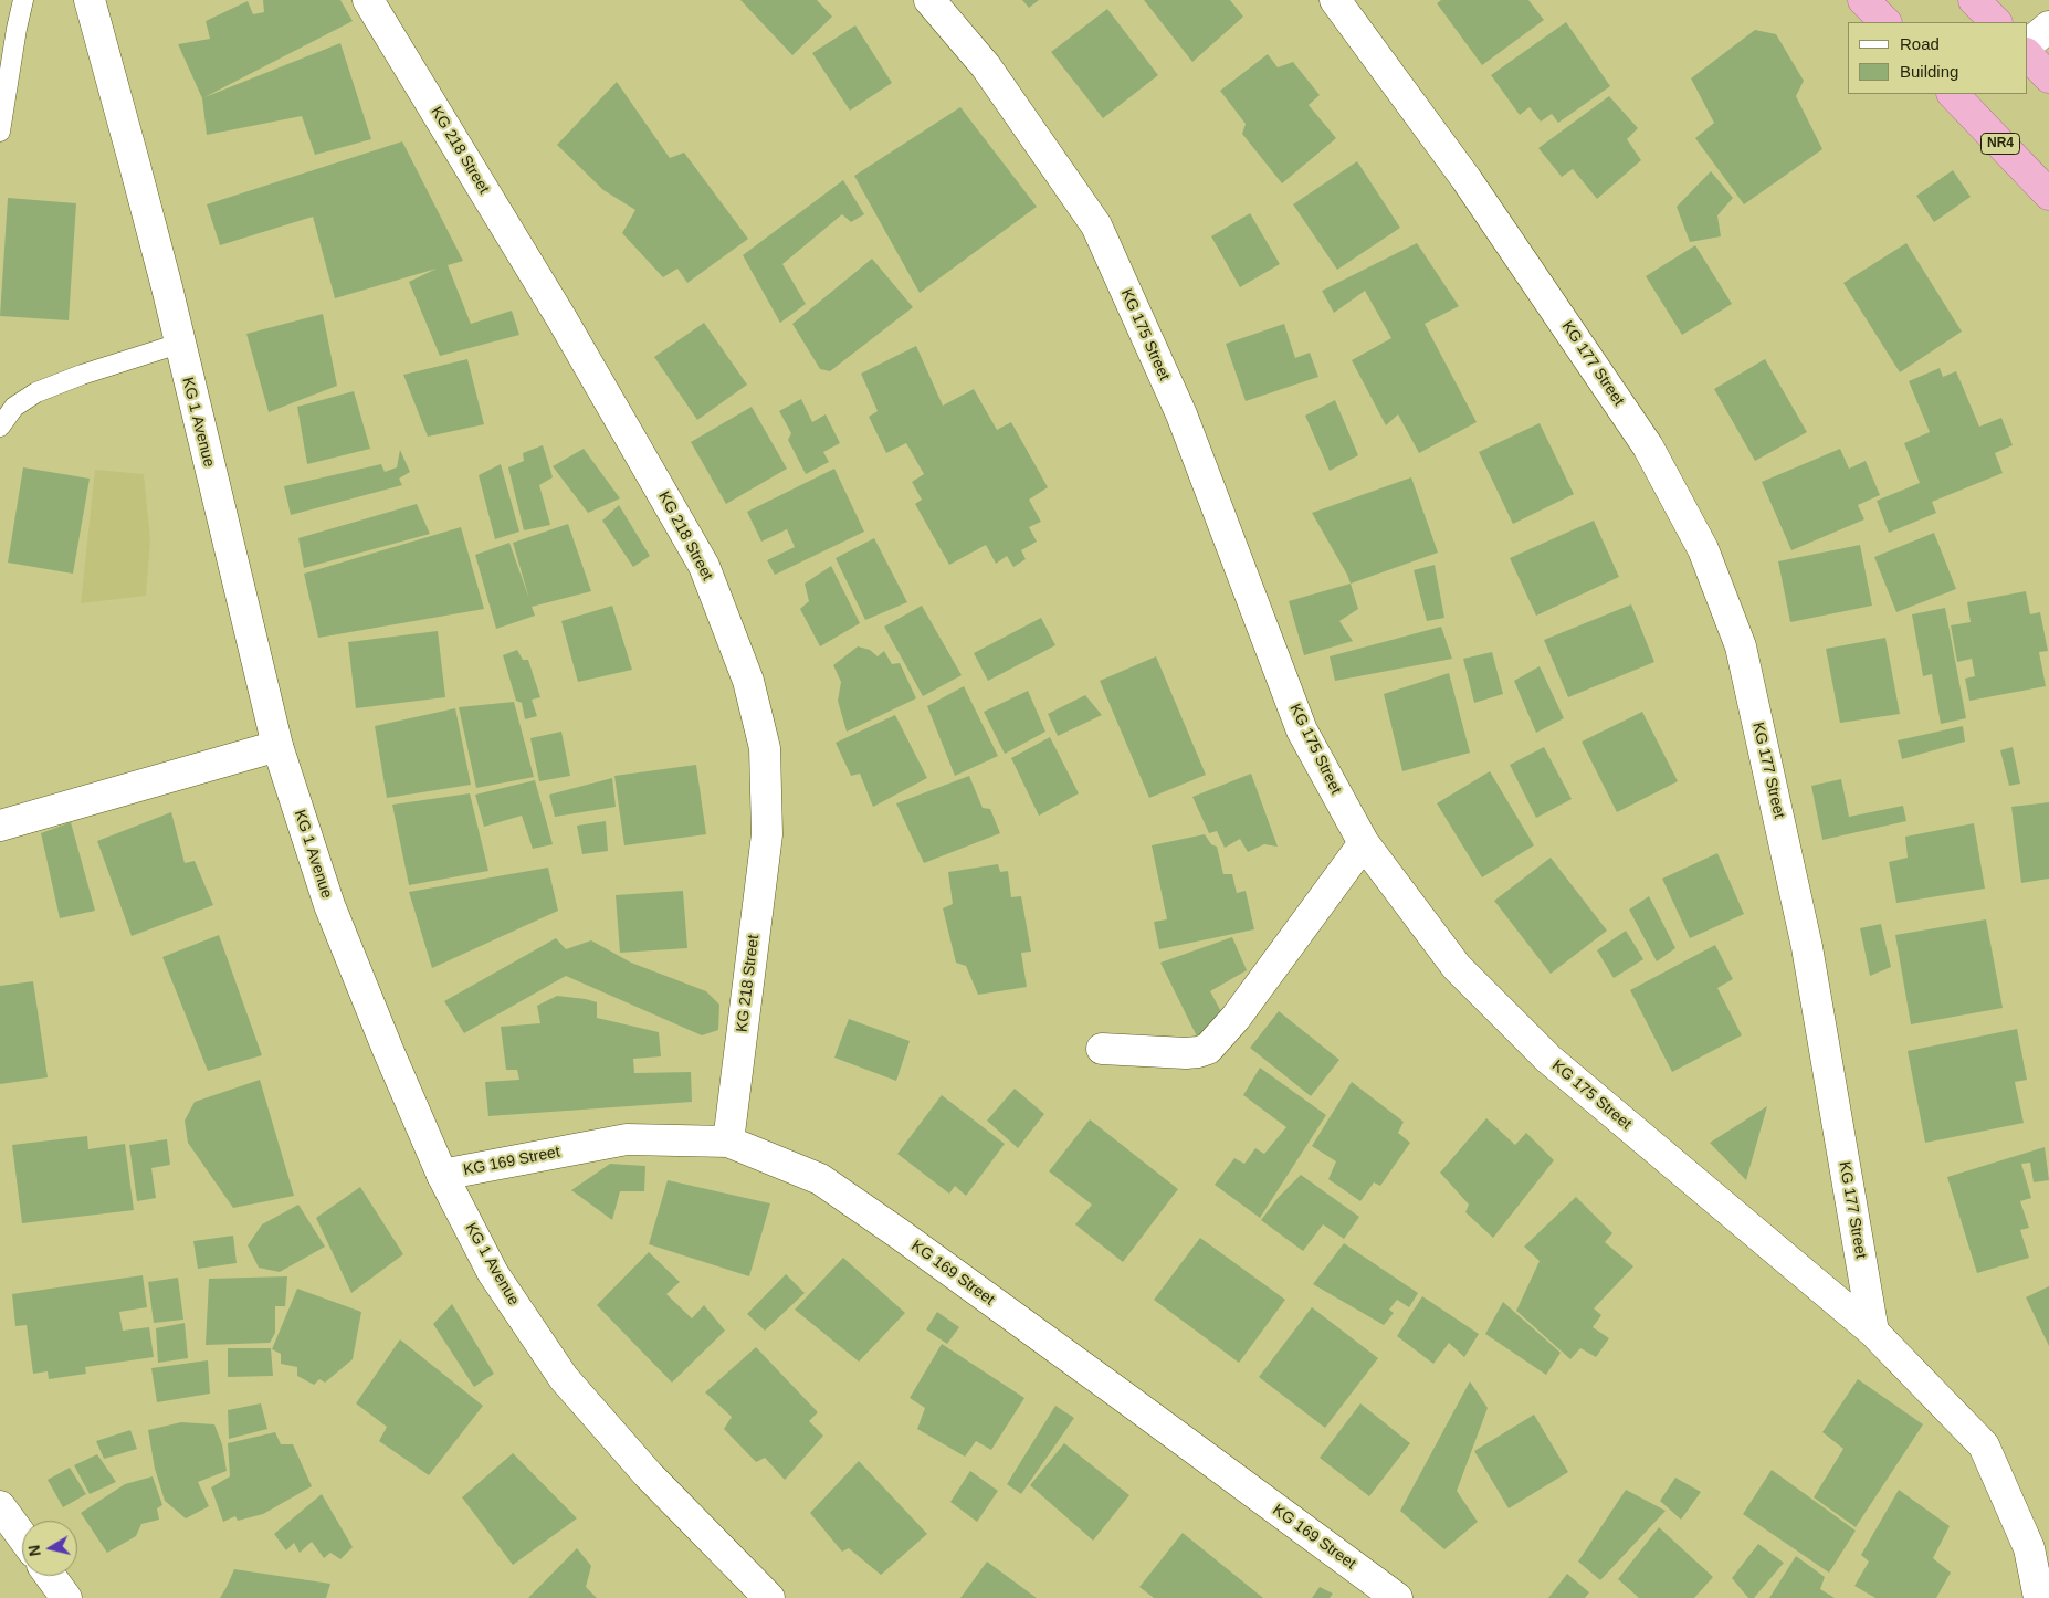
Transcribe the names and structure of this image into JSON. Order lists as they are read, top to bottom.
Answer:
{
  "streets": {
    "highway": ["NR4"],
    "street": [
      "KG 218 Street",
      "KG 175 Street",
      "KG 177 Street",
      "KG 1 Avenue",
      "KG 169 Street"
    ]
  },
  "crossings": [
    ["KG 218 Street", "KG 169 Street"],
    ["KG 175 Street", "KG 177 Street"],
    ["KG 1 Avenue", "KG 169 Street"]
  ],
  "legend": ["Road", "Building"],
  "north": "left"
}
